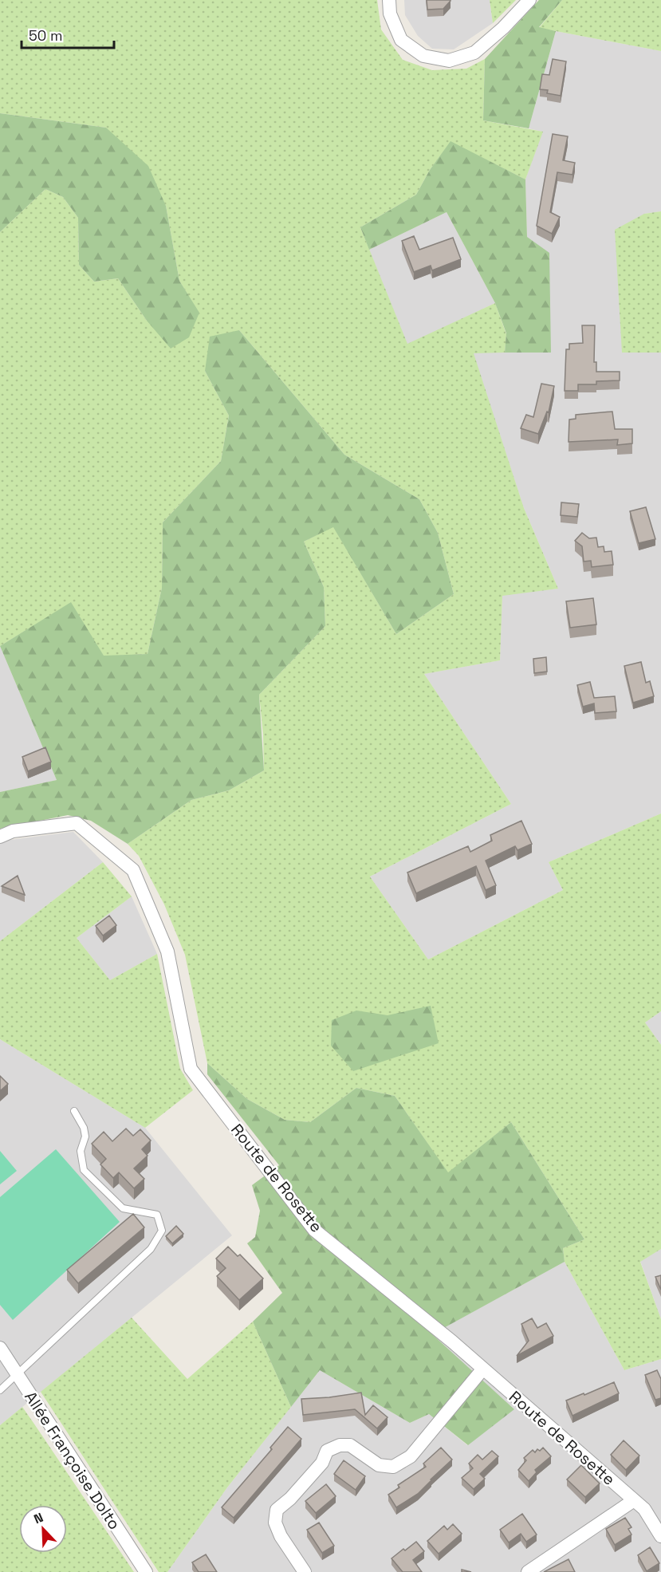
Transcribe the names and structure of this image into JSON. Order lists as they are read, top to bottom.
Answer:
{
  "streets": {
    "street": ["Route de Rosette", "Allée Françoise Dolto"]
  },
  "scale_bar": "50 m",
  "north": "top left"
}
